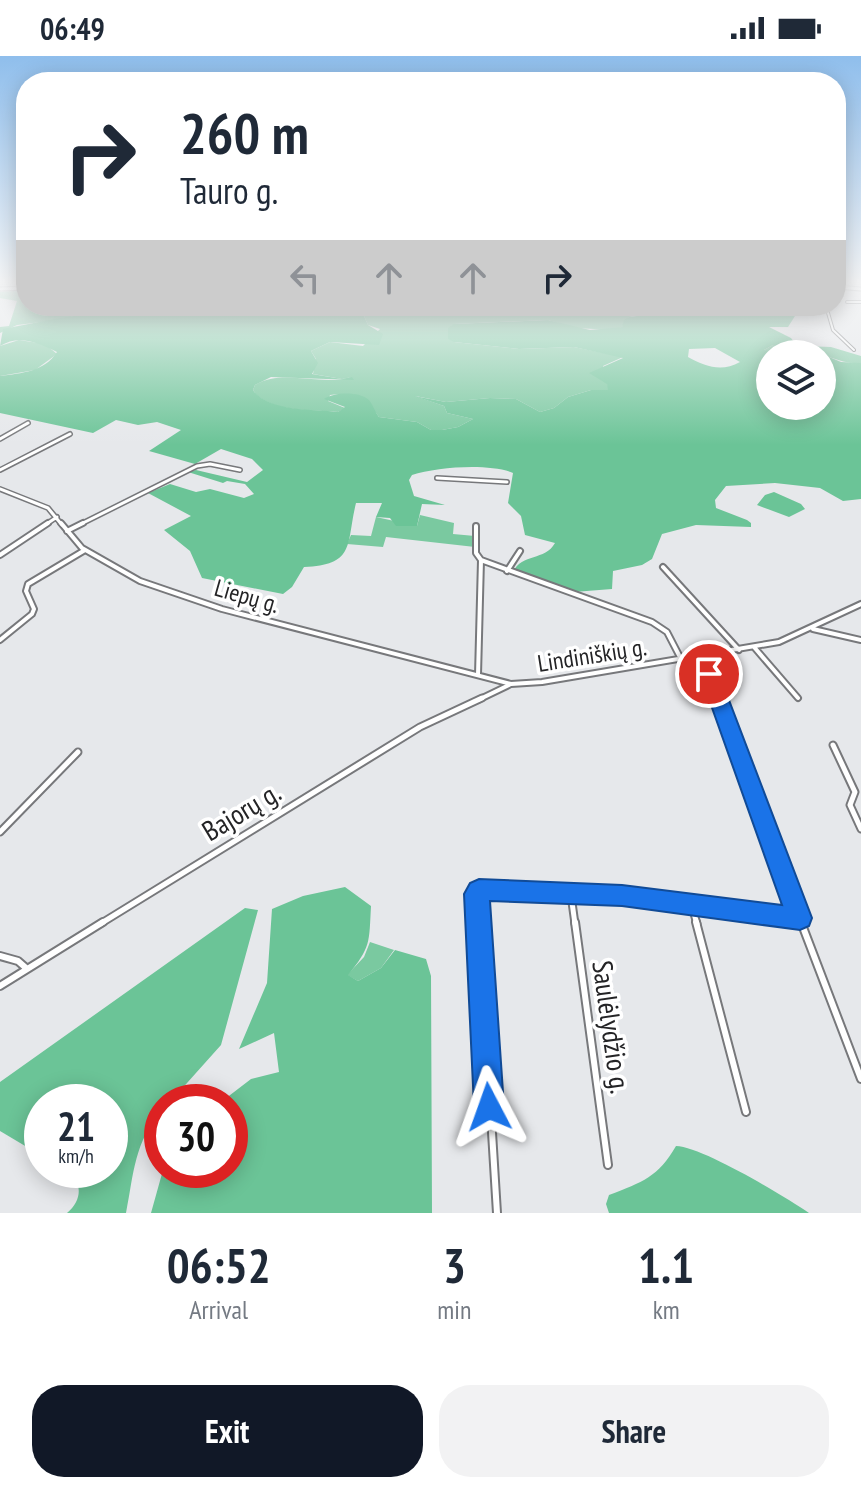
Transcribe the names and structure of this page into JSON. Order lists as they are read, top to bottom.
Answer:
{
  "streets": {
    "street": [
      "Liepų g.",
      "Lindiniškių g.",
      "Bajorų g.",
      "Saulėlydžio g."
    ]
  },
  "crossings": [
    ["Liepų g.", "Lindiniškių g."],
    ["Liepų g.", "Bajorų g."],
    ["Lindiniškių g.", "Bajorų g."]
  ],
  "page": {
    "status": "06:49",
    "turn": ["260 m", "Tauro g."],
    "speed": "21 km/h",
    "limit": "30",
    "eta": [
      "06:52",
      "Arrival",
      "3",
      "min",
      "1.1",
      "km"
    ],
    "buttons": ["Exit", "Share"]
  }
}
